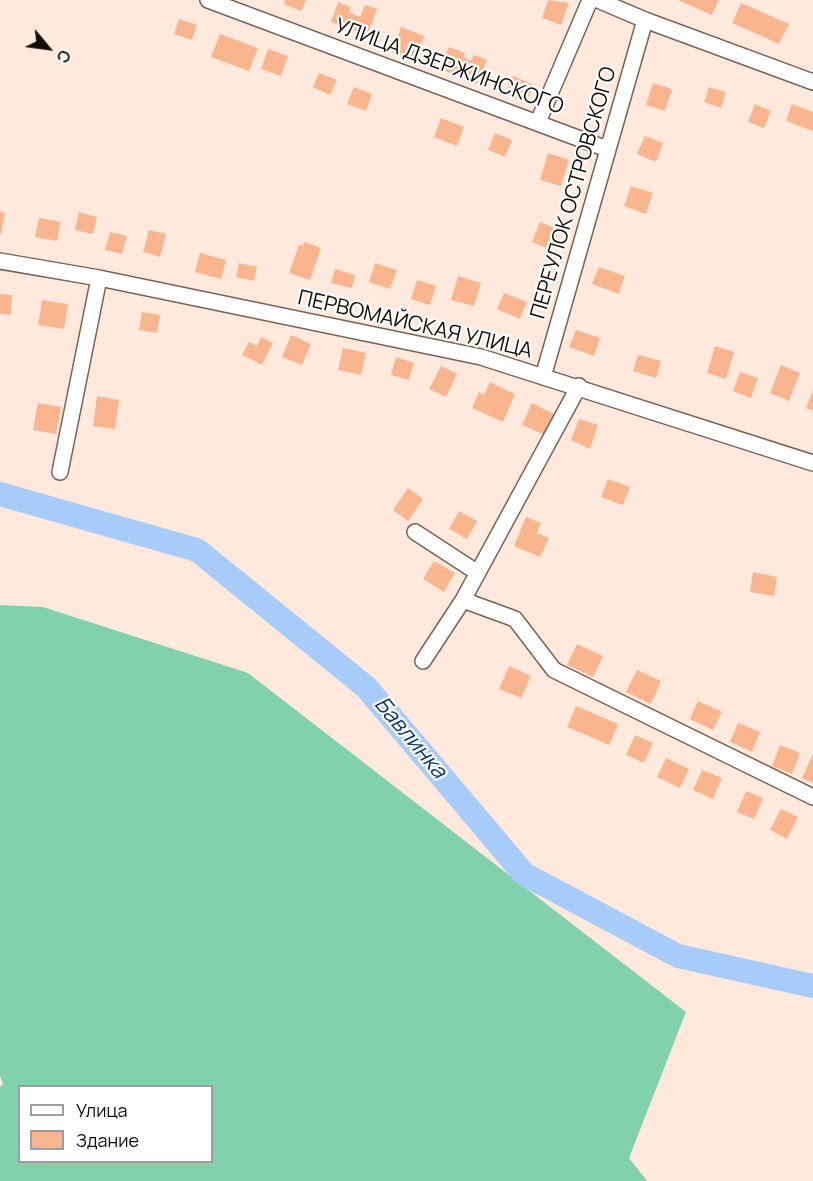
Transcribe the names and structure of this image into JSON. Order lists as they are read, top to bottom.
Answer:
{
  "streets": {
    "street": ["УЛИЦА ДЗЕРЖИНСКОГО", "ПЕРЕУЛОК ОСТРОВСКОГО", "ПЕРВОМАЙСКАЯ УЛИЦА"]
  },
  "crossings": [
    ["УЛИЦА ДЗЕРЖИНСКОГО", "ПЕРЕУЛОК ОСТРОВСКОГО"],
    ["ПЕРЕУЛОК ОСТРОВСКОГО", "ПЕРВОМАЙСКАЯ УЛИЦА"]
  ],
  "water": ["Бавлинка"],
  "legend": ["Улица", "Здание"],
  "north": "bottom right"
}
